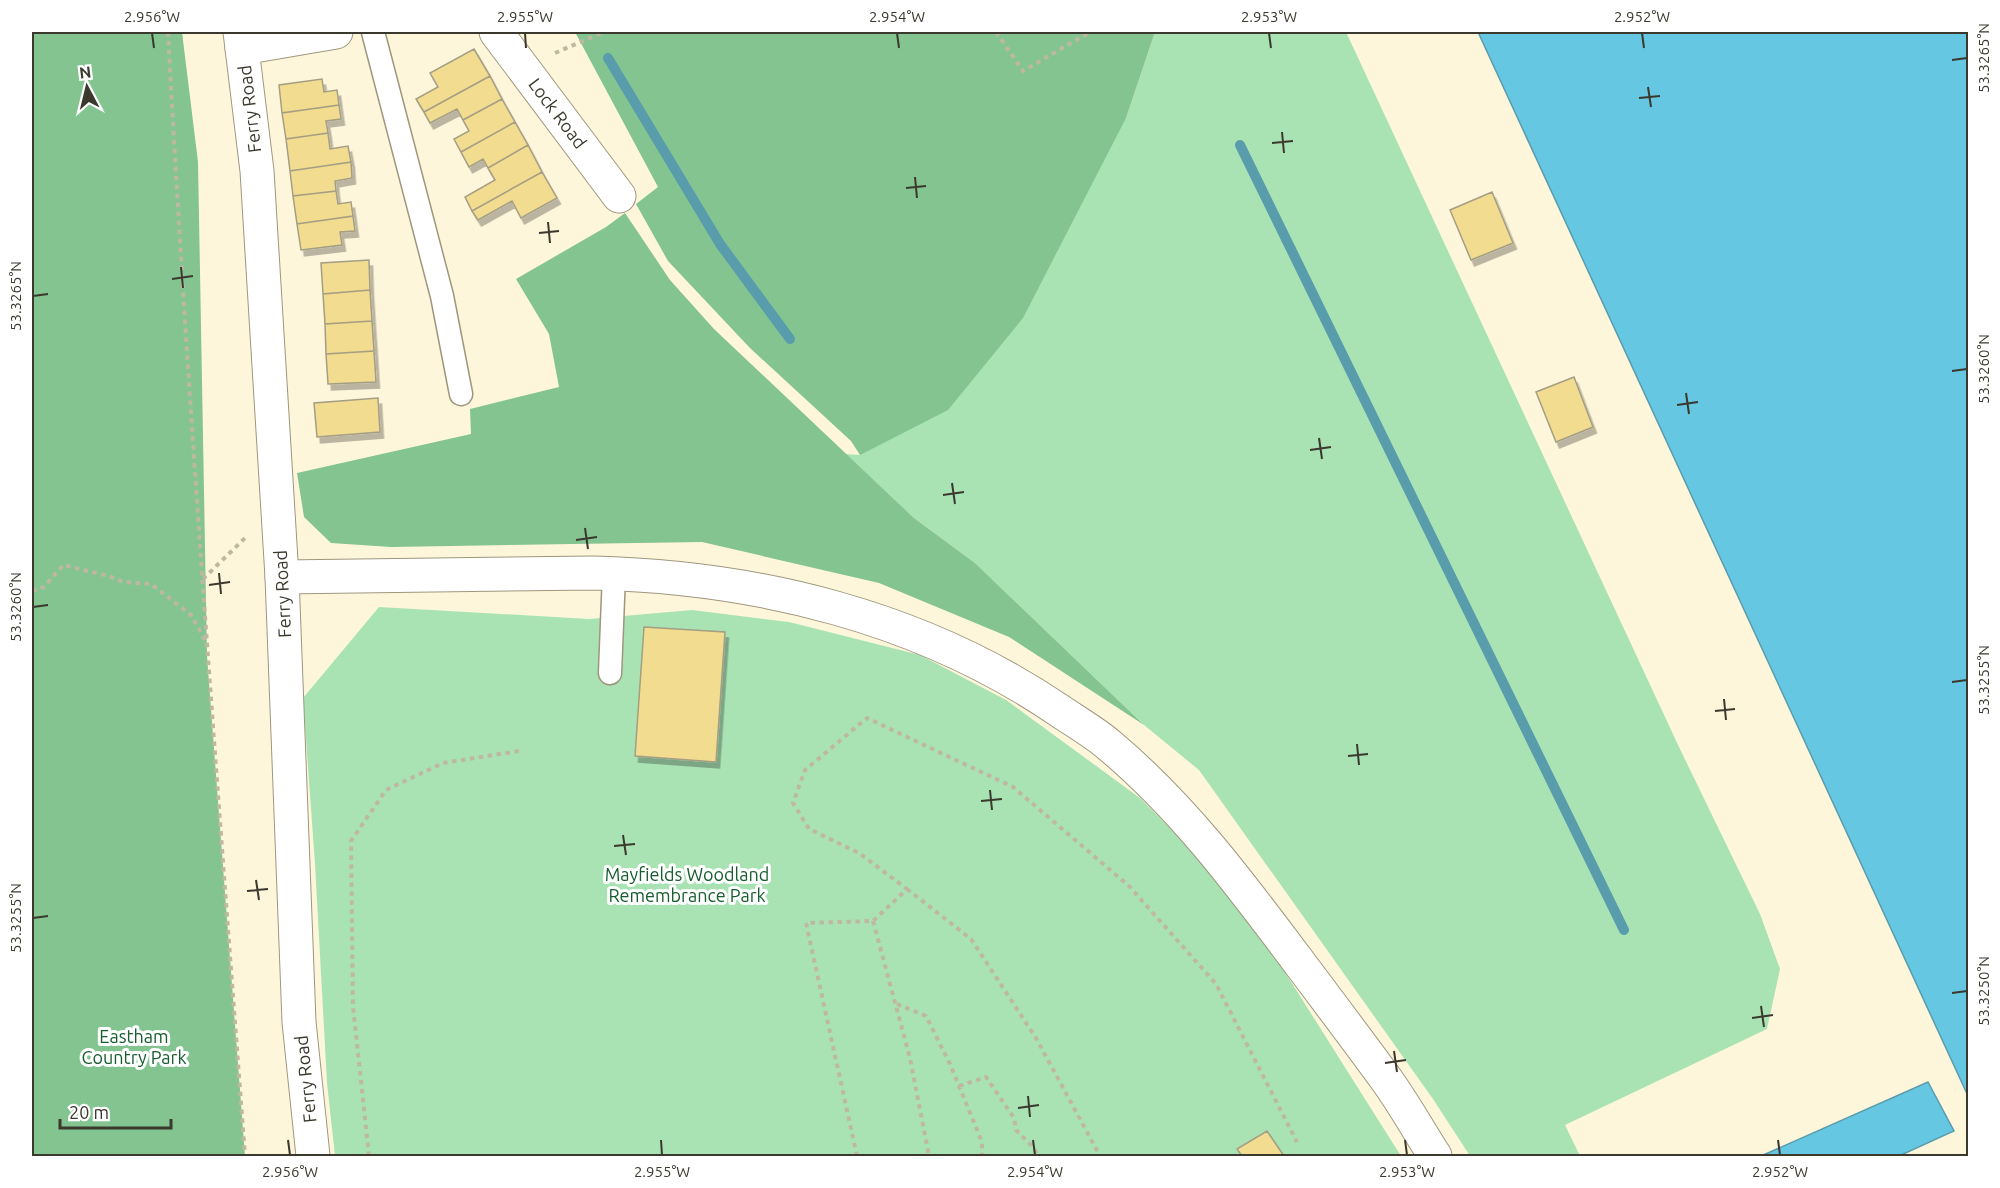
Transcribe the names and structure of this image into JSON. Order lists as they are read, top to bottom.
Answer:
{
  "streets": {
    "street": ["Ferry Road", "Lock Road"]
  },
  "parks": ["Mayfields Woodland Remembrance Park", "Eastham Country Park"],
  "scale_bar": "20 m",
  "north": "top",
  "coordinates": [
    "2.956°W",
    "2.955°W",
    "2.954°W",
    "2.953°W",
    "2.952°W",
    "53.3265°N",
    "53.3260°N",
    "53.3255°N",
    "53.3250°N"
  ]
}
